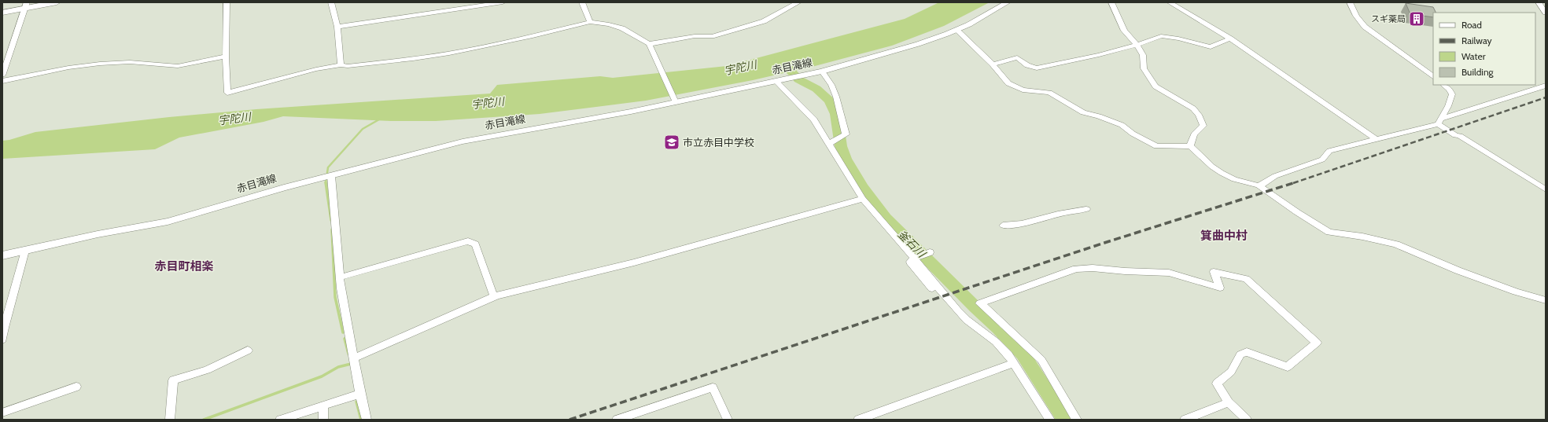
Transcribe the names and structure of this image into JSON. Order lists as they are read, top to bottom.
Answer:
{
  "streets": {
    "main road": ["赤目滝線"]
  },
  "districts": ["箕曲中村", "赤目町相楽"],
  "water": ["宇陀川", "釜石川"],
  "places": {
    "building": ["スギ薬局"],
    "school or university": ["市立赤目中学校"]
  },
  "legend": [
    "Road",
    "Railway",
    "Water",
    "Building"
  ]
}
